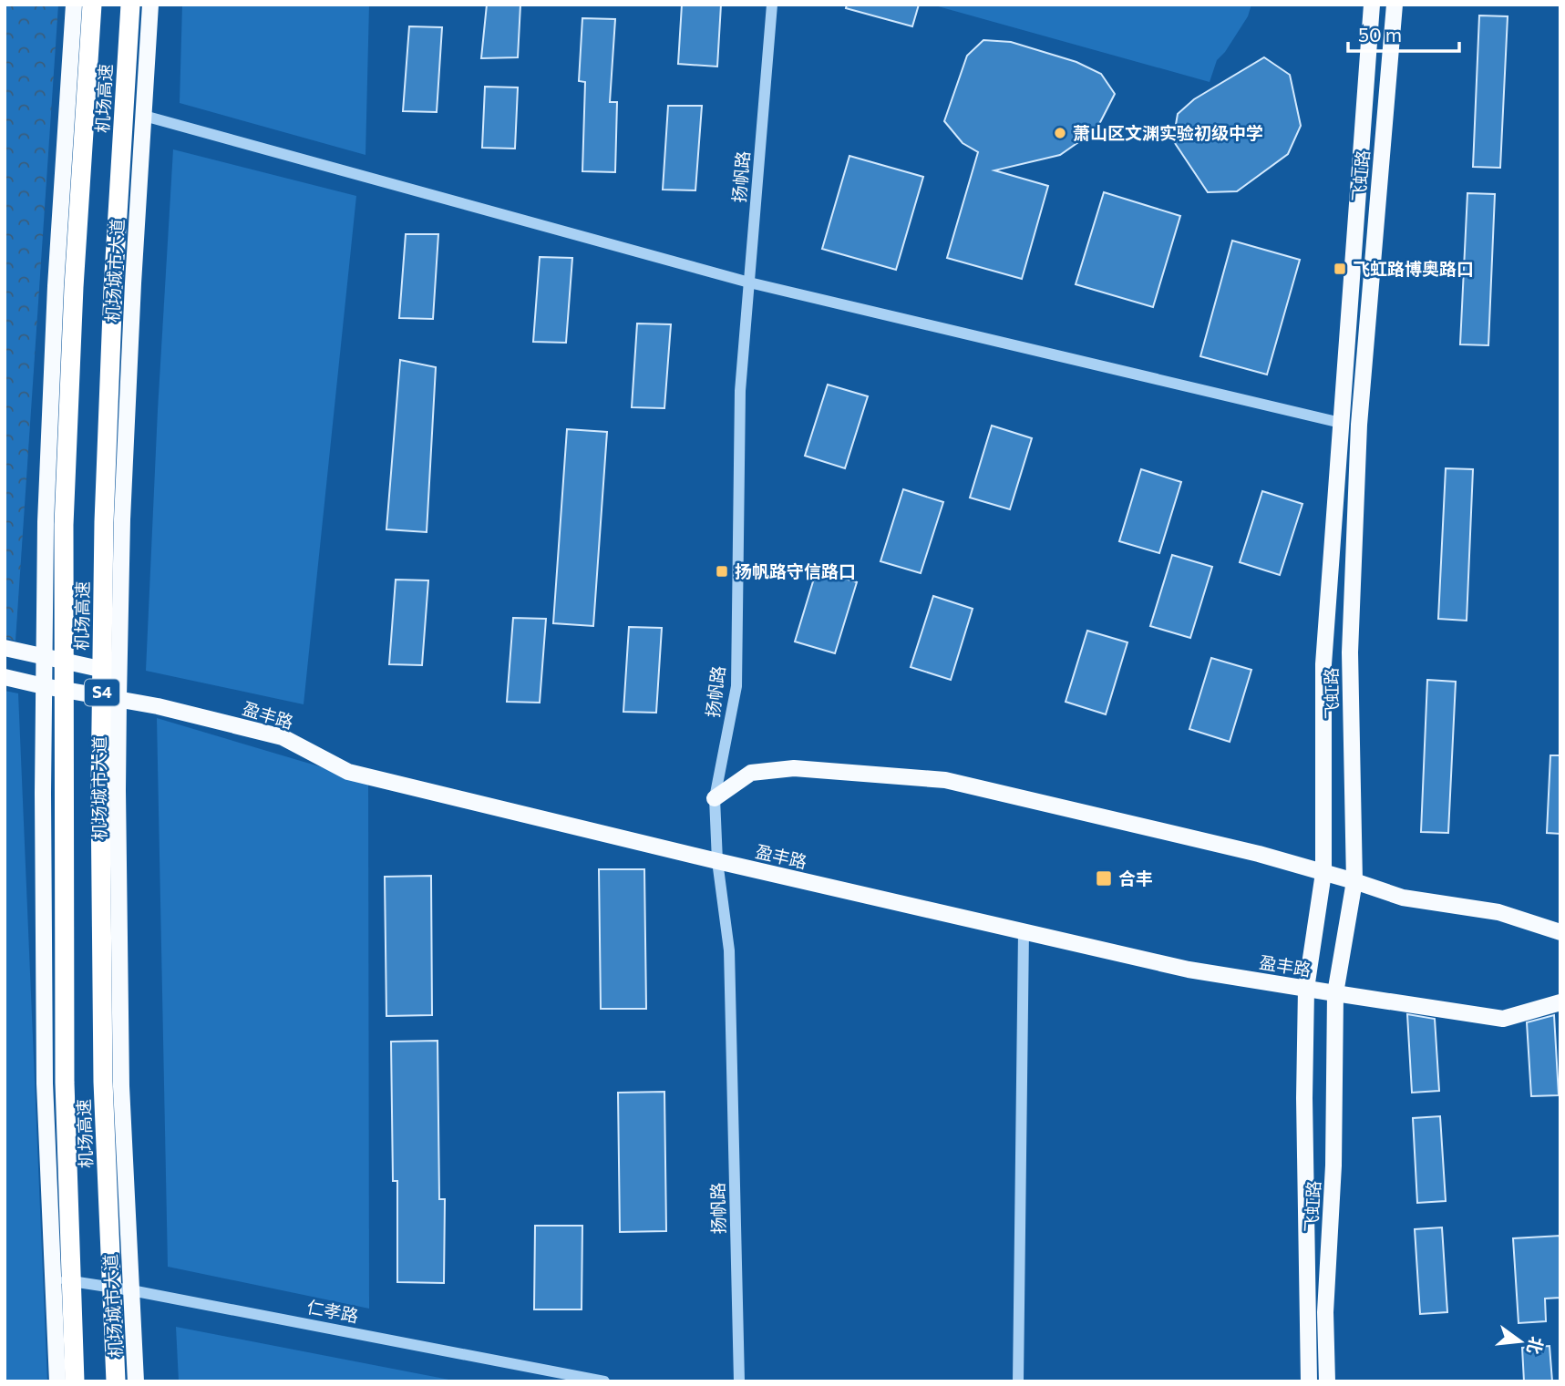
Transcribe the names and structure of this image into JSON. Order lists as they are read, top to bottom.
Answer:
{
  "streets": {
    "highway": ["机场高速", "S4"],
    "main road": ["飞虹路", "机场城市大道", "盈丰路"],
    "street": ["扬帆路", "仁孝路"]
  },
  "crossings": [
    ["飞虹路", "盈丰路"],
    ["扬帆路", "盈丰路"],
    ["机场城市大道", "盈丰路"],
    ["机场城市大道", "仁孝路"]
  ],
  "places": {
    "other": ["萧山区文渊实验初级中学"],
    "transit": ["飞虹路博奥路口", "扬帆路守信路口", "合丰"]
  },
  "scale_bar": "50 m",
  "north": "right"
}
